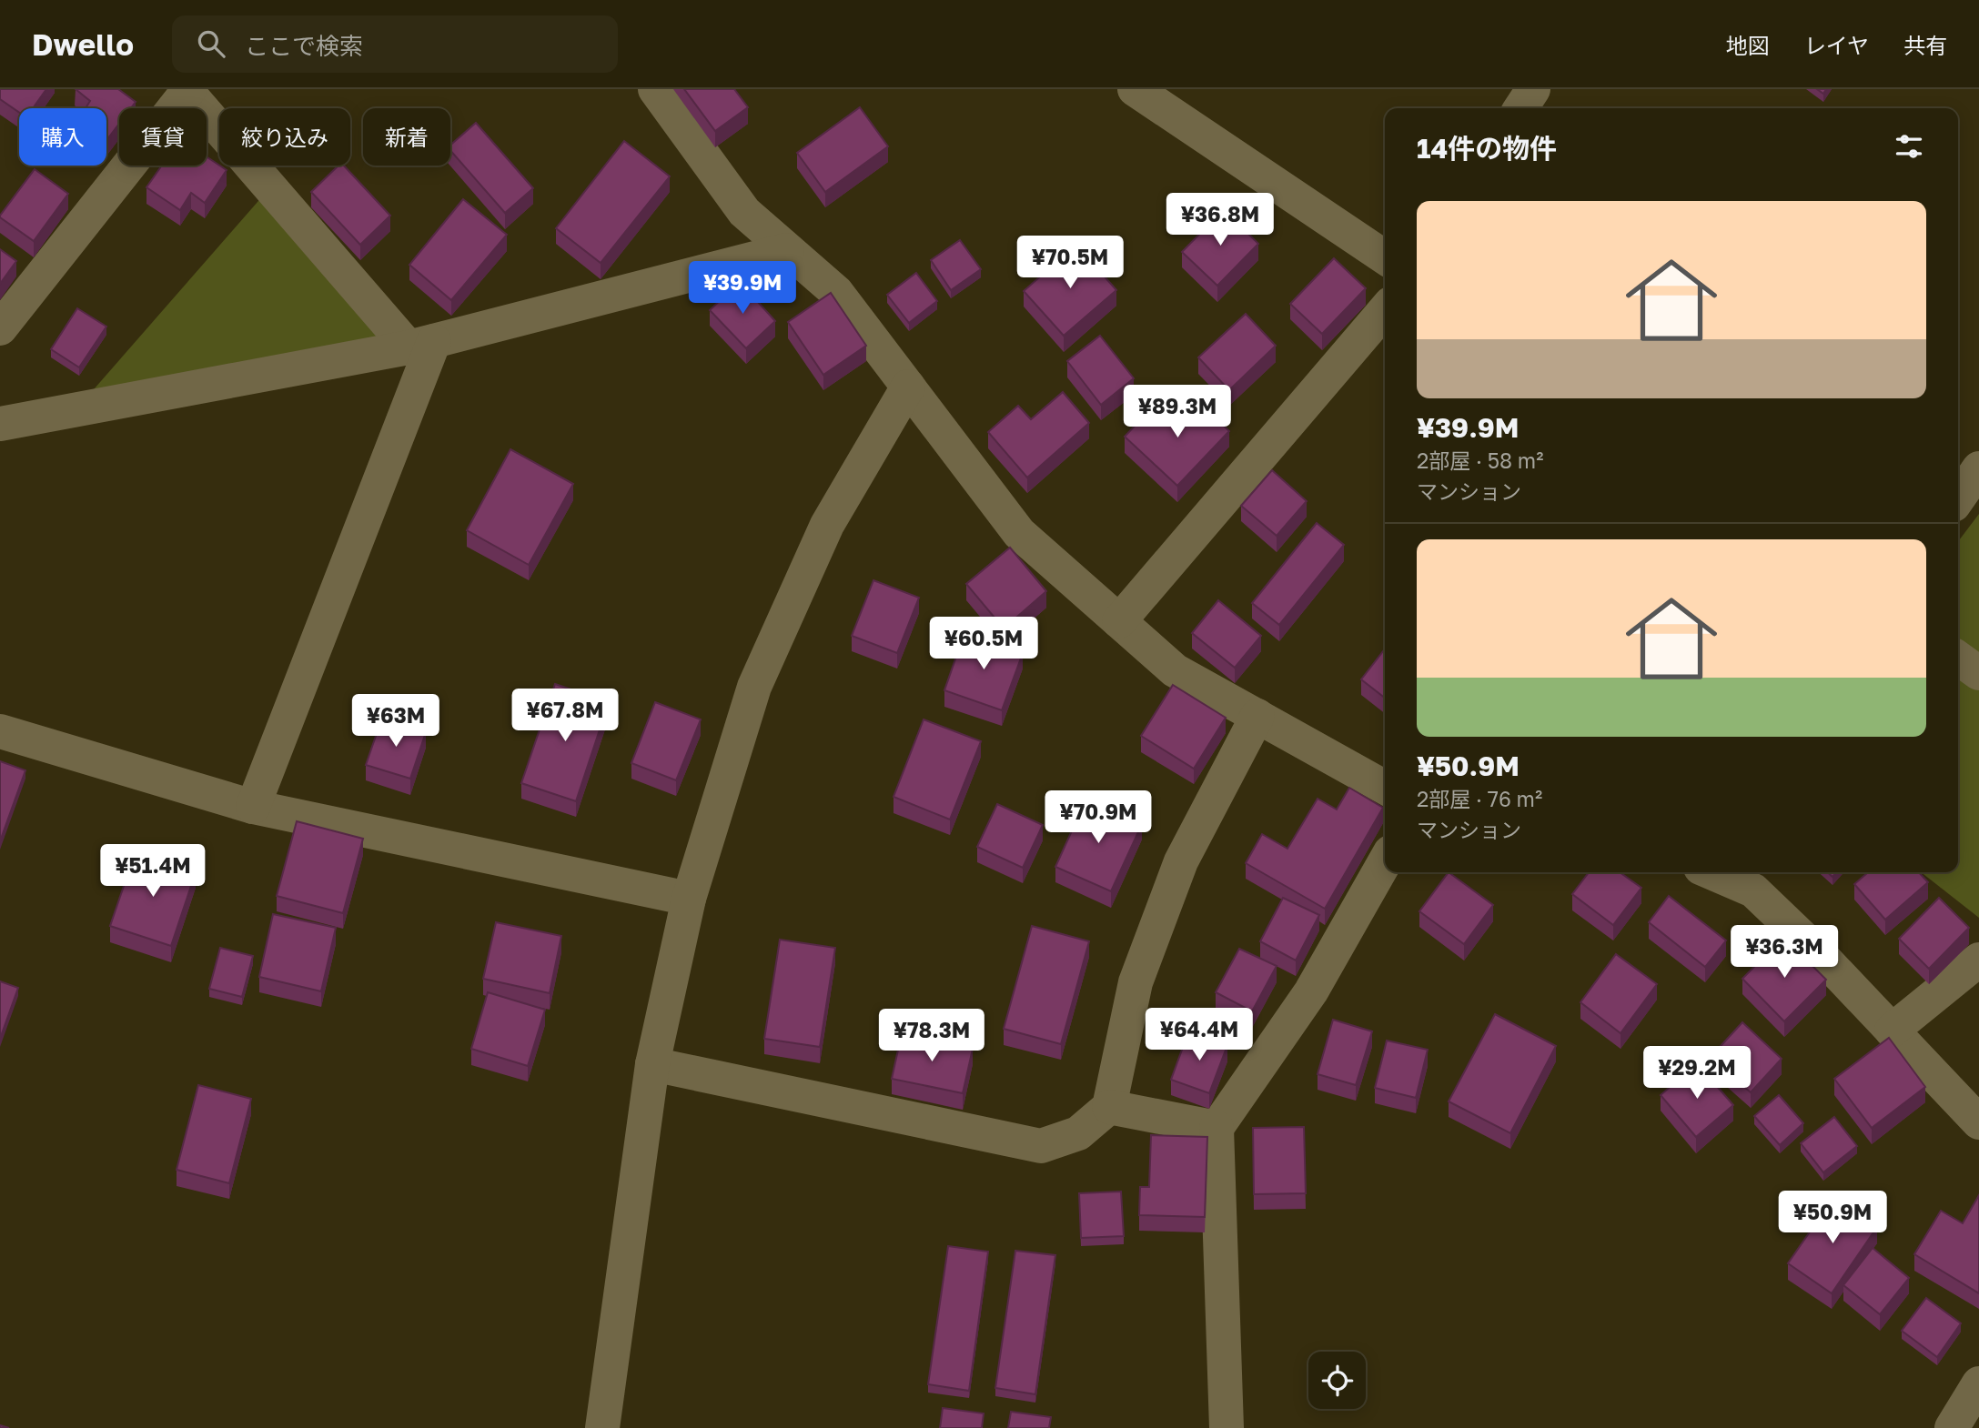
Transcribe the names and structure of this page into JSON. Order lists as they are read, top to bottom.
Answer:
{
  "page": {
    "header": "Dwello",
    "search": "ここで検索",
    "nav": ["地図", "レイヤ", "共有"],
    "chip": [
      "購入",
      "賃貸",
      "絞り込み",
      "新着"
    ],
    "heading": "14件の物件",
    "list": [
      {
        "name": "¥39.9M",
        "note": "2部屋 · 58 m² · マンション"
      },
      {
        "name": "¥50.9M",
        "note": "2部屋 · 76 m² · マンション"
      }
    ],
    "price": [
      "¥36.8M",
      "¥70.5M",
      "¥39.9M",
      "¥89.3M",
      "¥60.5M",
      "¥67.8M",
      "¥63M",
      "¥70.9M",
      "¥51.4M",
      "¥36.3M",
      "¥64.4M",
      "¥78.3M",
      "¥29.2M",
      "¥50.9M"
    ]
  }
}
